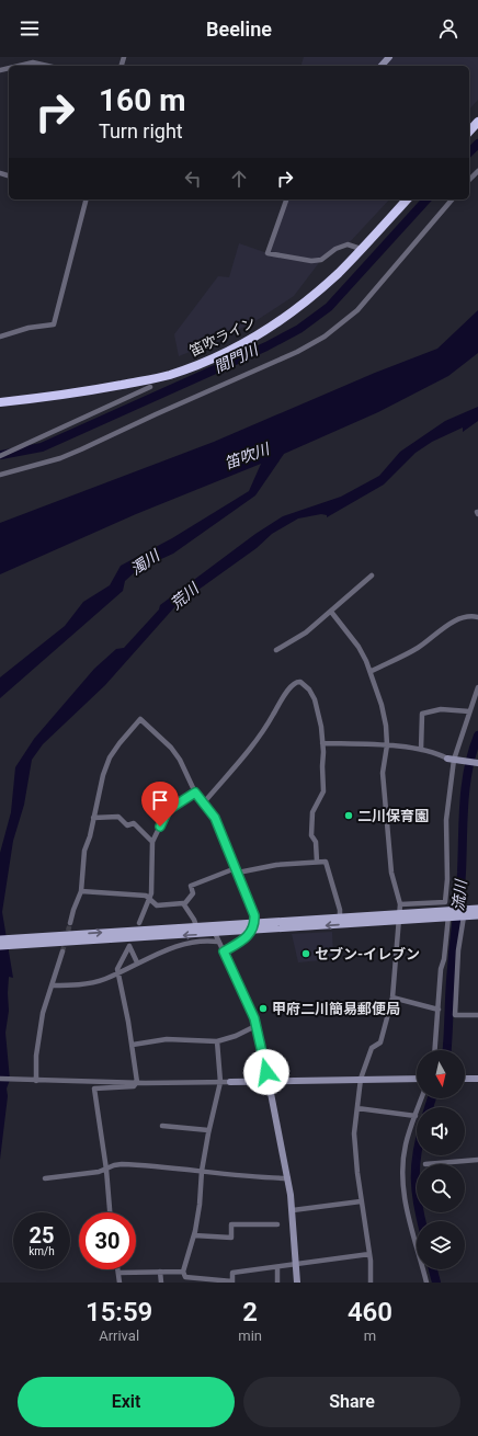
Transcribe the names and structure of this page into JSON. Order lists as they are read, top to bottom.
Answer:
{
  "streets": {
    "highway": ["笛吹ライン"]
  },
  "water": [
    "間門川",
    "笛吹川",
    "濁川",
    "荒川",
    "流川"
  ],
  "places": ["二川保育園", "セブン-イレブン", "甲府二川簡易郵便局"],
  "north": "bottom",
  "page": {
    "header": "Beeline",
    "turn": ["160 m", "Turn right"],
    "speed": "25 km/h",
    "limit": "30",
    "eta": [
      "15:59",
      "Arrival",
      "2",
      "min",
      "460",
      "m"
    ],
    "buttons": ["Exit", "Share"]
  }
}
